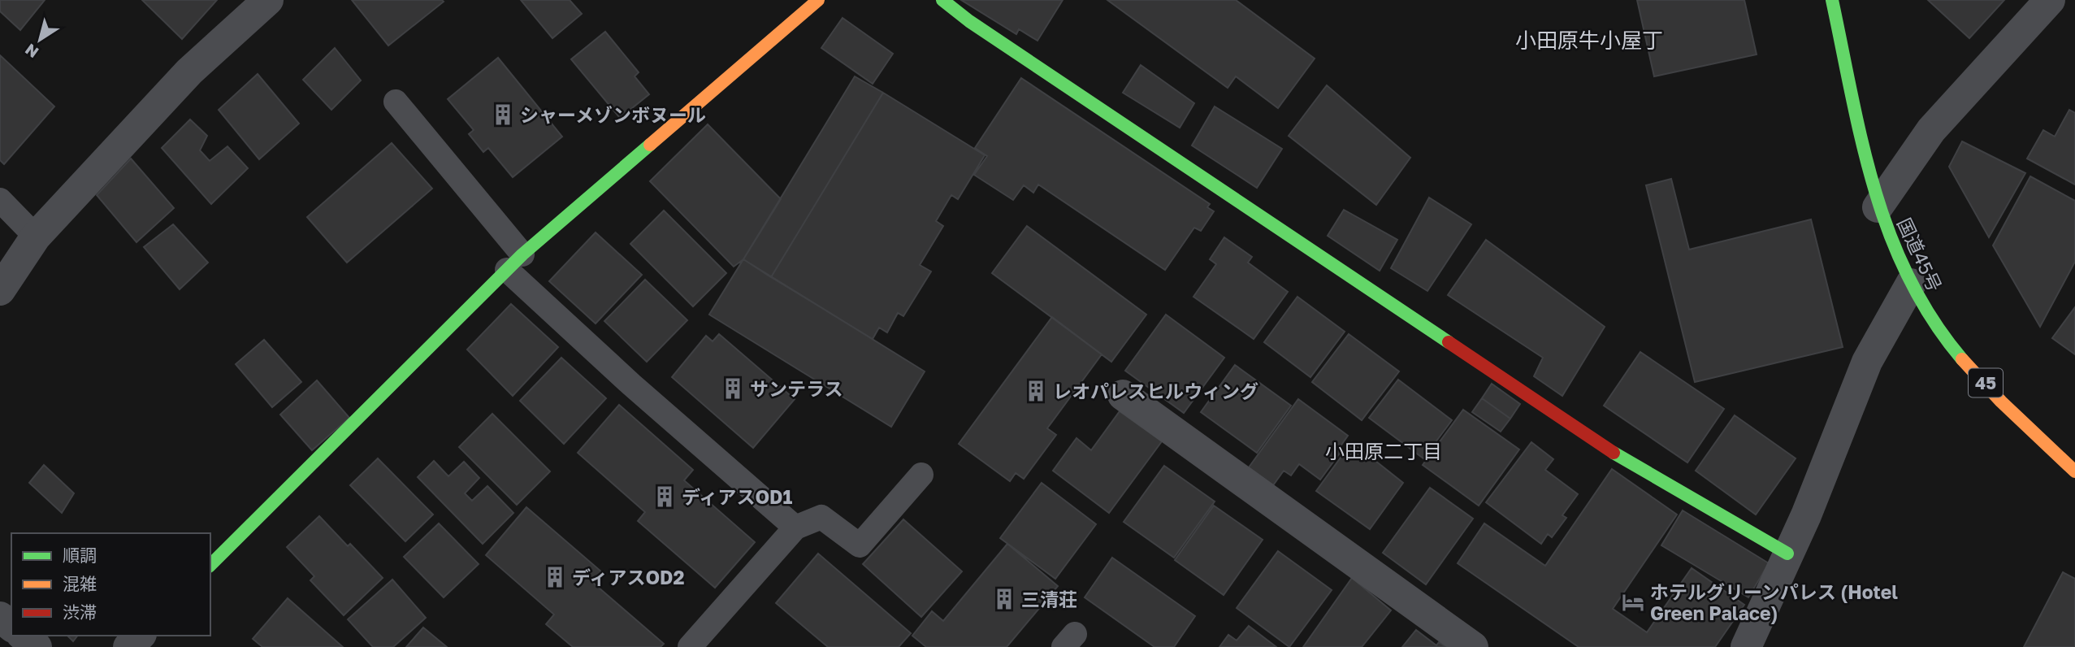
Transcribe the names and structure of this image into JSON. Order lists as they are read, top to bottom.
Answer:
{
  "streets": {
    "main road": ["国道45号", "45"]
  },
  "districts": ["小田原牛小屋丁", "小田原二丁目"],
  "places": {
    "building": [
      "シャーメゾンボヌール",
      "サンテラス",
      "レオパレスヒルウィング",
      "ディアスOD1",
      "ディアスOD2",
      "三清荘"
    ],
    "hotel": ["ホテルグリーンパレス (Hotel Green Palace)"]
  },
  "legend": ["順調", "混雑", "渋滞"],
  "north": "bottom left"
}
